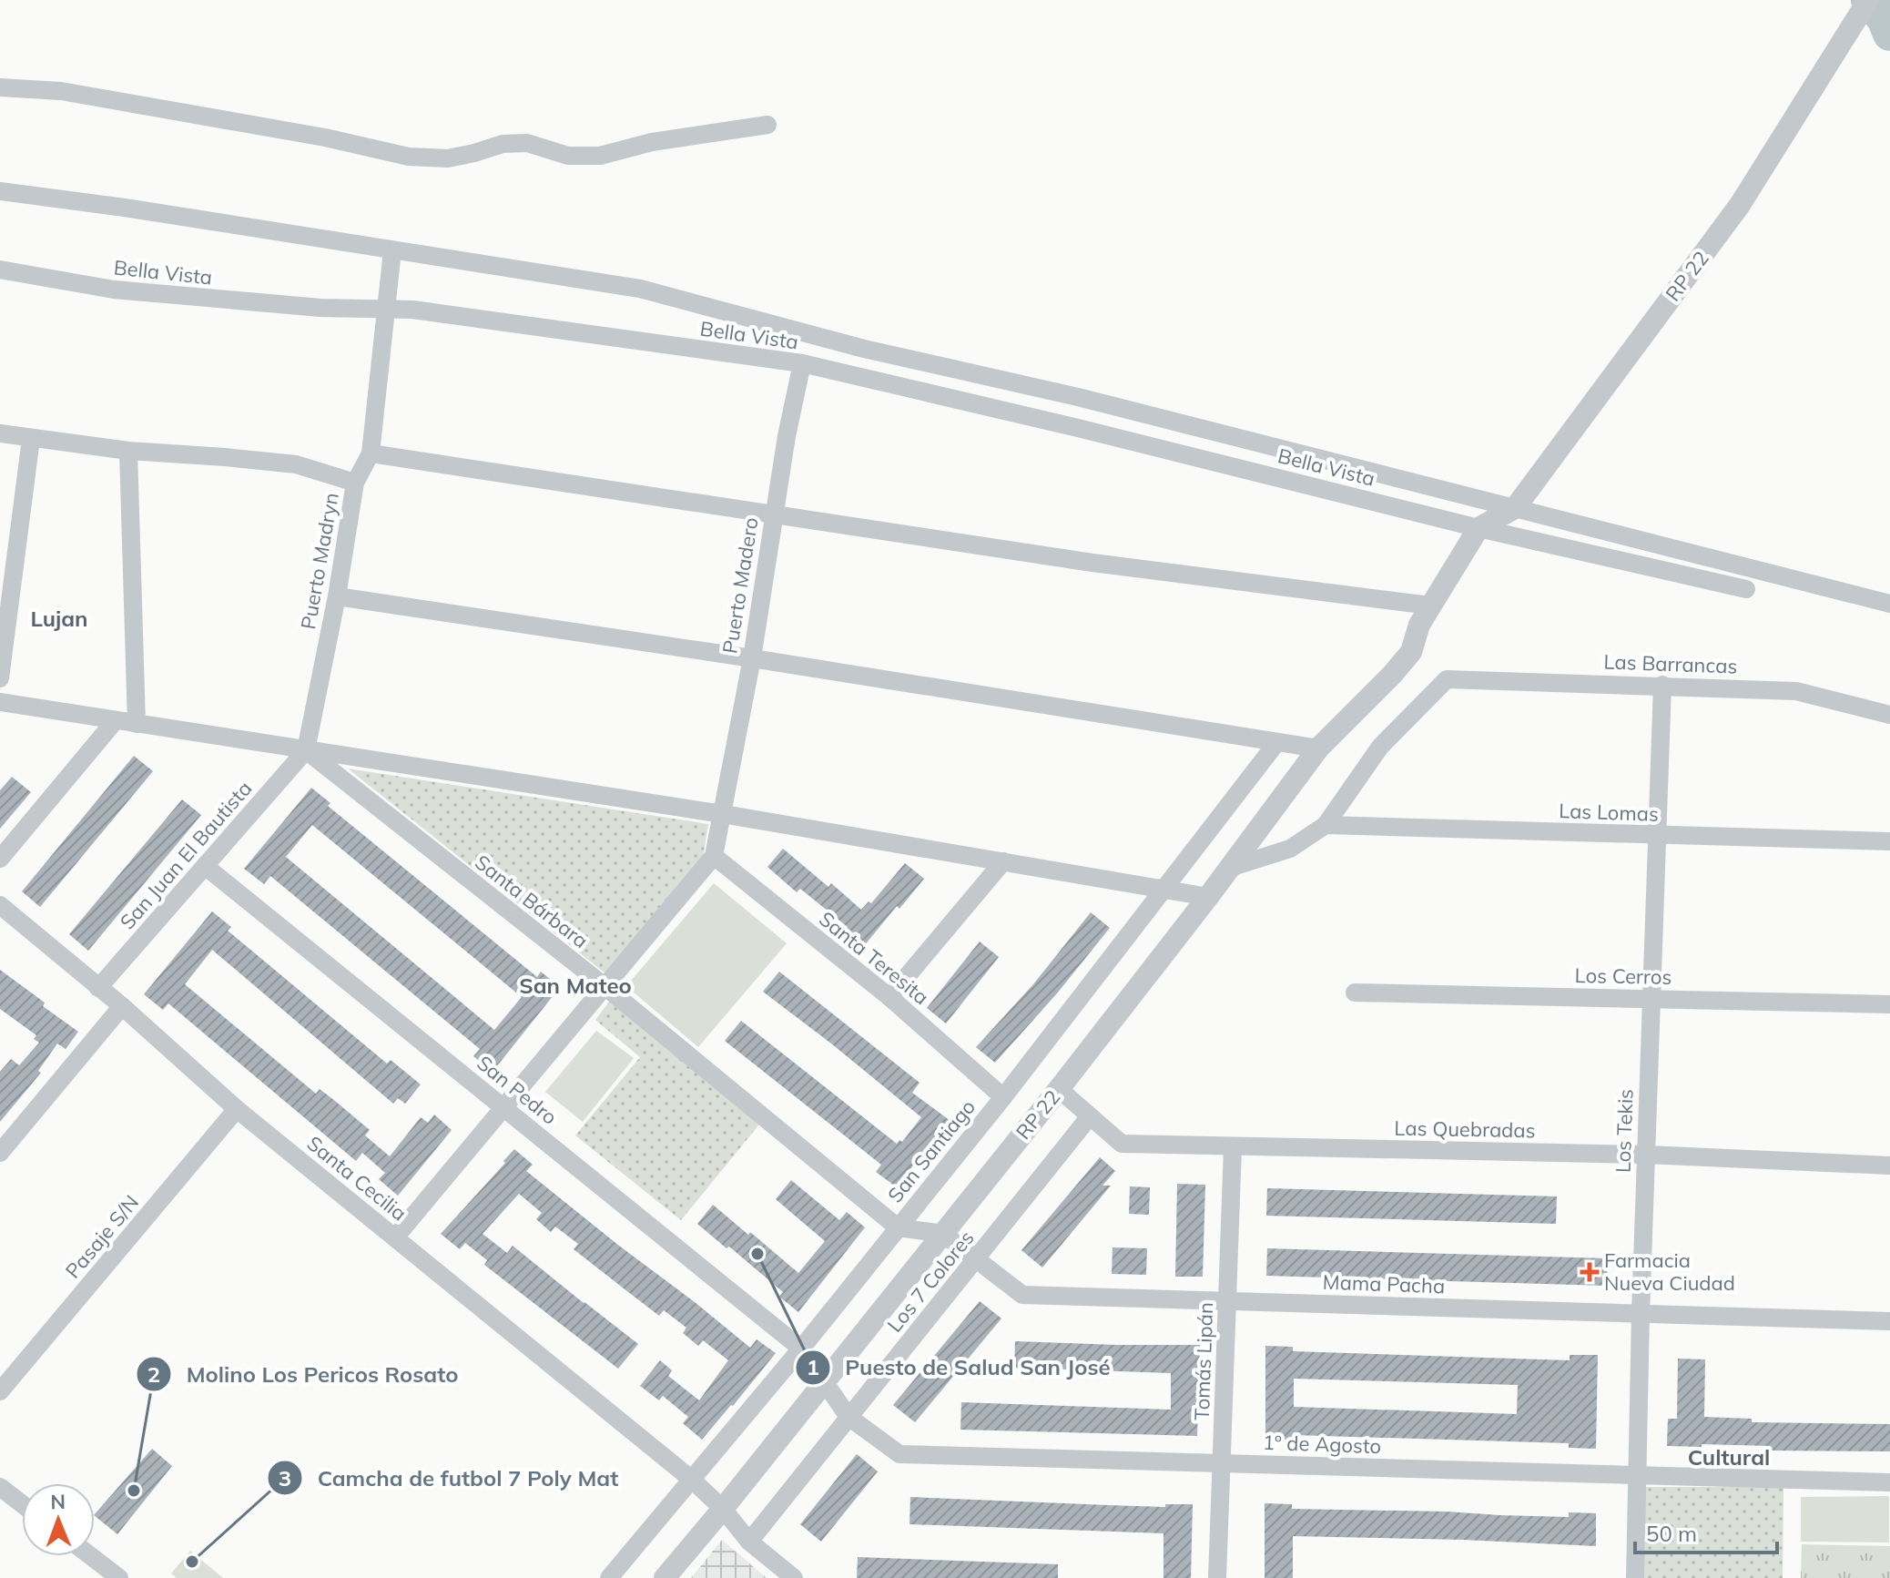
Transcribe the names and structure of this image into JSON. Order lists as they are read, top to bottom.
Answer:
{
  "streets": {
    "street": [
      "Bella Vista",
      "RP 22",
      "Puerto Madryn",
      "Puerto Madero",
      "Las Barrancas",
      "Las Lomas",
      "San Juan El Bautista",
      "Santa Bárbara",
      "Santa Teresita",
      "Los Cerros",
      "San Pedro",
      "Las Quebradas",
      "Los Tekis",
      "San Santiago",
      "Santa Cecilia",
      "Pasaje S/N",
      "Los 7 Colores",
      "Mama Pacha",
      "Tomás Lipán",
      "1º de Agosto"
    ]
  },
  "crossings": [
    ["Bella Vista", "RP 22"],
    ["Bella Vista", "Puerto Madryn"],
    ["Bella Vista", "Puerto Madero"],
    ["RP 22", "Las Quebradas"],
    ["RP 22", "Santa Cecilia"],
    ["RP 22", "Mama Pacha"],
    ["RP 22", "1º de Agosto"],
    ["Puerto Madryn", "San Juan El Bautista"],
    ["Puerto Madryn", "Santa Bárbara"],
    ["Puerto Madero", "Santa Teresita"],
    ["Las Barrancas", "Las Lomas"],
    ["Las Barrancas", "Los Tekis"],
    ["Las Lomas", "Los Tekis"],
    ["San Juan El Bautista", "Santa Bárbara"],
    ["San Juan El Bautista", "San Pedro"],
    ["San Juan El Bautista", "Santa Cecilia"],
    ["Santa Bárbara", "San Santiago"],
    ["Santa Bárbara", "Mama Pacha"],
    ["Santa Teresita", "San Santiago"],
    ["Los Cerros", "Los Tekis"],
    ["San Pedro", "San Santiago"],
    ["San Pedro", "1º de Agosto"],
    ["Las Quebradas", "Los Tekis"],
    ["Las Quebradas", "Los 7 Colores"],
    ["Las Quebradas", "Tomás Lipán"],
    ["Los Tekis", "Mama Pacha"],
    ["Los Tekis", "1º de Agosto"],
    ["San Santiago", "Santa Cecilia"],
    ["San Santiago", "Mama Pacha"],
    ["San Santiago", "1º de Agosto"],
    ["Santa Cecilia", "Pasaje S/N"],
    ["Santa Cecilia", "Los 7 Colores"],
    ["Los 7 Colores", "Mama Pacha"],
    ["Los 7 Colores", "1º de Agosto"],
    ["Mama Pacha", "Tomás Lipán"],
    ["Tomás Lipán", "1º de Agosto"]
  ],
  "districts": ["Lujan", "San Mateo", "Cultural"],
  "places": {
    "other": ["Puesto de Salud San José", "Molino Los Pericos Rosato", "Camcha de futbol 7 Poly Mat"],
    "health": ["Farmacia Nueva Ciudad"]
  },
  "scale_bar": "50 m",
  "north": "top"
}
